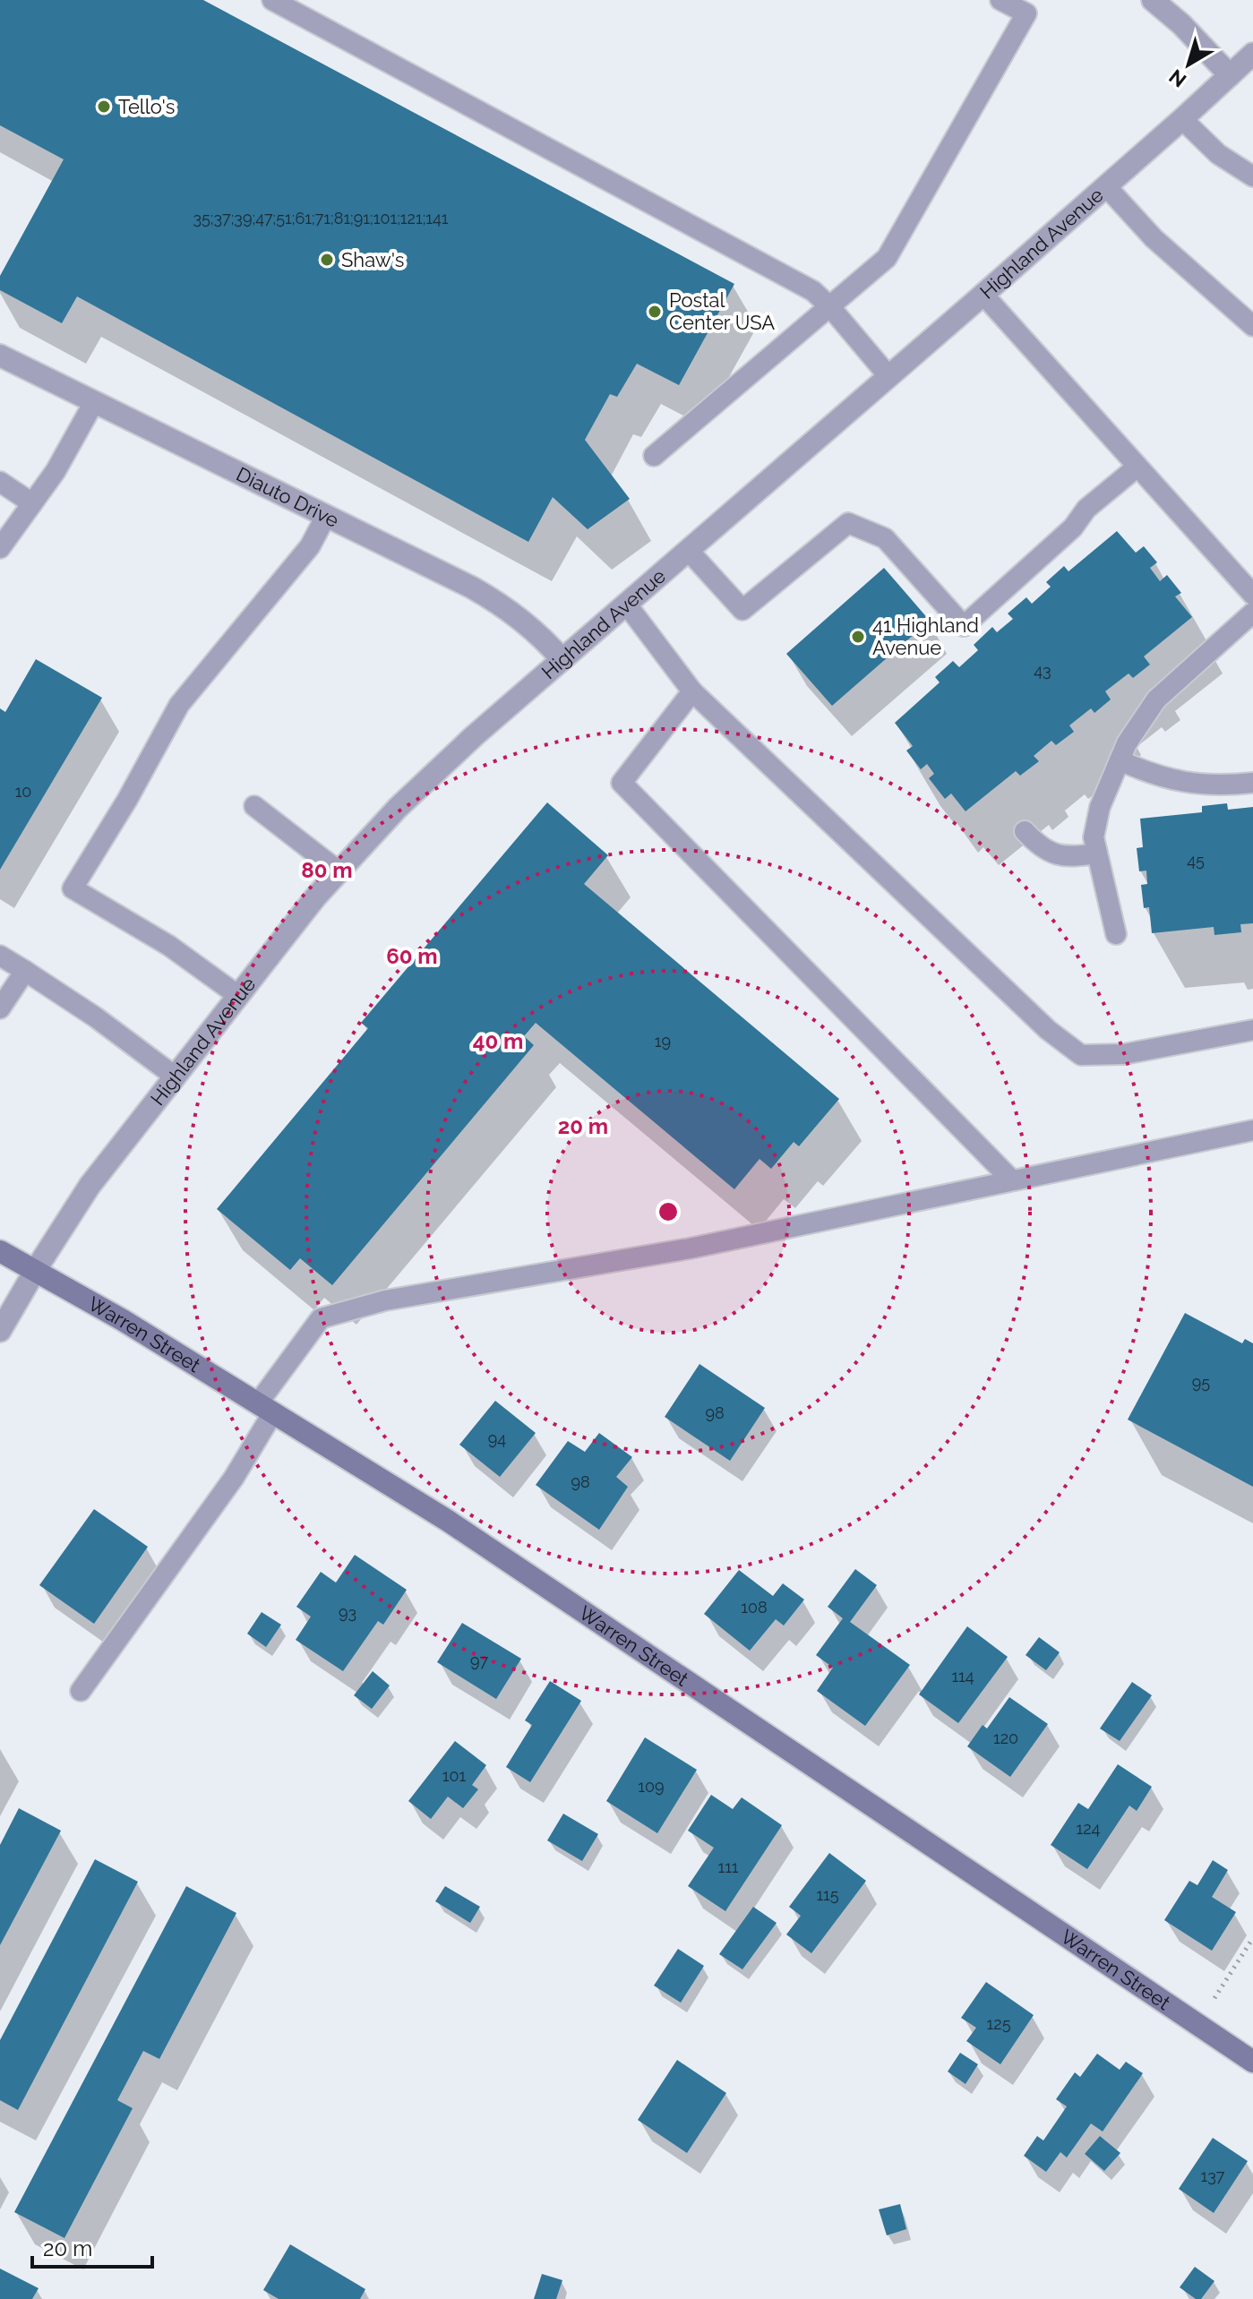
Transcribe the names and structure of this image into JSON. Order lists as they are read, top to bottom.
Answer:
{
  "streets": {
    "main road": ["Warren Street"],
    "street": ["Highland Avenue", "Diauto Drive"]
  },
  "crossings": [
    ["Highland Avenue", "Diauto Drive"],
    ["Highland Avenue", "Warren Street"]
  ],
  "places": [
    "Tello's",
    "Shaw's",
    "Postal Center USA",
    "41 Highland Avenue"
  ],
  "house_numbers": [
    "35;37;39;47;51;61;71;81;91;101;121;141",
    "43",
    "10",
    "45",
    "19",
    "95",
    "98",
    "94",
    "98",
    "108",
    "93",
    "97",
    "114",
    "120",
    "101",
    "109",
    "124",
    "111",
    "115",
    "125",
    "137"
  ],
  "scale_bar": "20 m",
  "north": "bottom left",
  "rings": [
    "80 m",
    "60 m",
    "40 m",
    "20 m"
  ]
}
